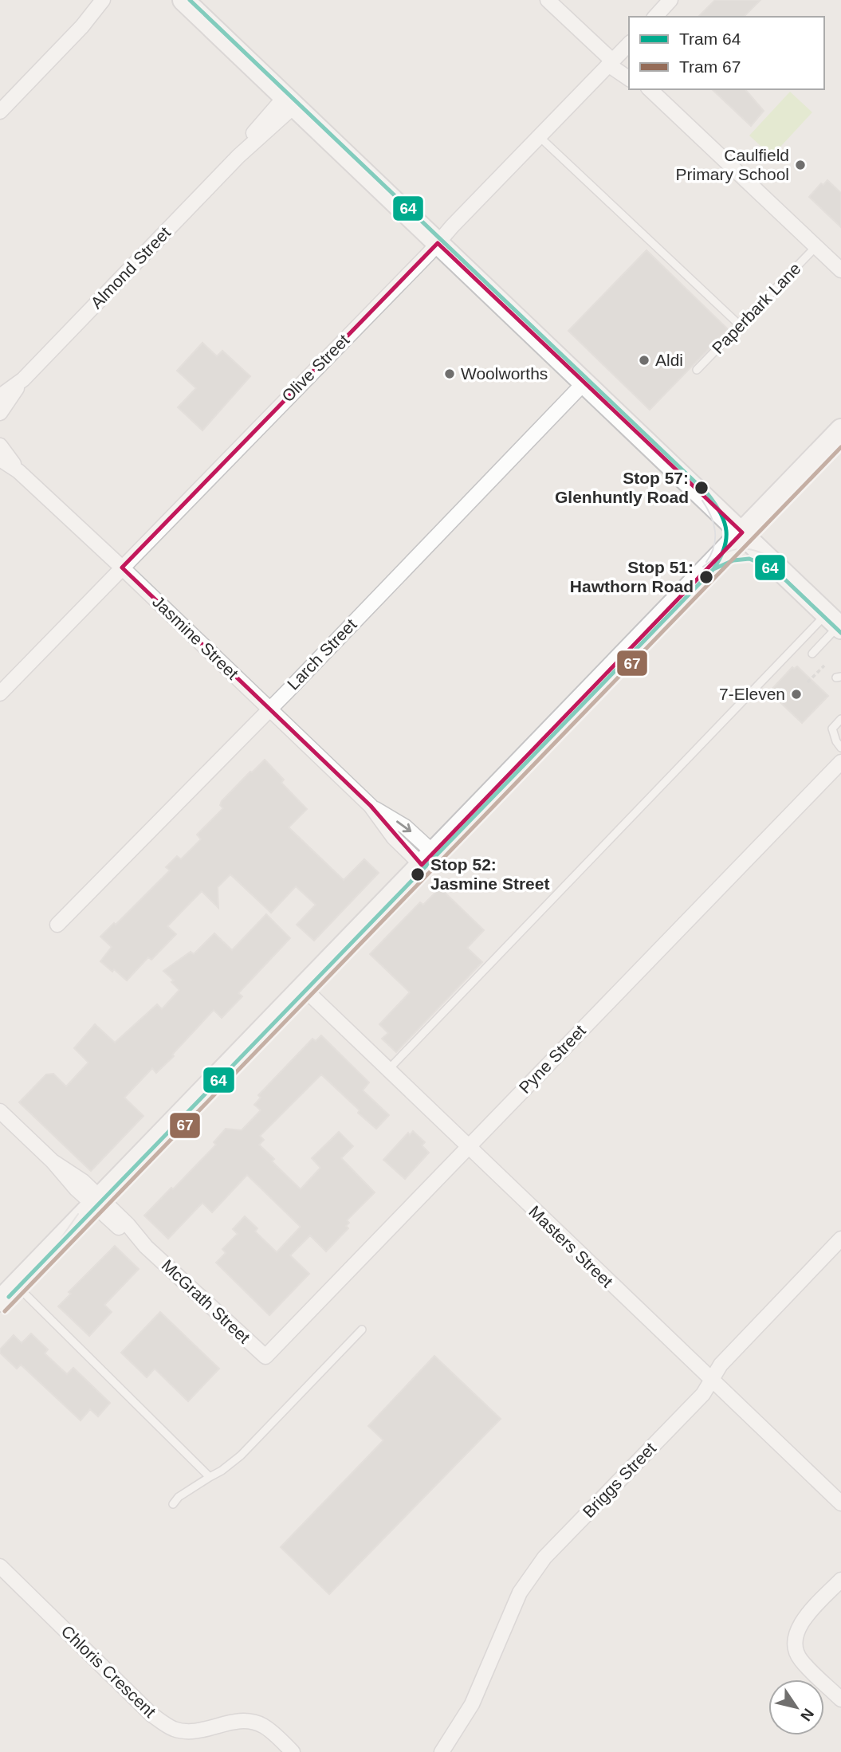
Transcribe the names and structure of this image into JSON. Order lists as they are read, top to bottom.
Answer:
{
  "streets": {
    "street": [
      "Almond Street",
      "Olive Street",
      "Jasmine Street",
      "Larch Street",
      "Pyne Street",
      "Masters Street",
      "McGrath Street",
      "Briggs Street",
      "Chloris Crescent"
    ],
    "lane": ["Paperbark Lane"]
  },
  "crossings": [
    ["Olive Street", "Jasmine Street"],
    ["Jasmine Street", "Larch Street"],
    ["Pyne Street", "Masters Street"],
    ["Pyne Street", "McGrath Street"],
    ["Masters Street", "Briggs Street"]
  ],
  "places": [
    "Caulfield Primary School",
    "Aldi",
    "Woolworths",
    "Stop 57: Glenhuntly Road",
    "Stop 51: Hawthorn Road",
    "7-Eleven",
    "Stop 52: Jasmine Street"
  ],
  "lines": ["tram line 64", "tram line 67"],
  "legend": ["Tram 64", "Tram 67"],
  "north": "bottom right"
}
